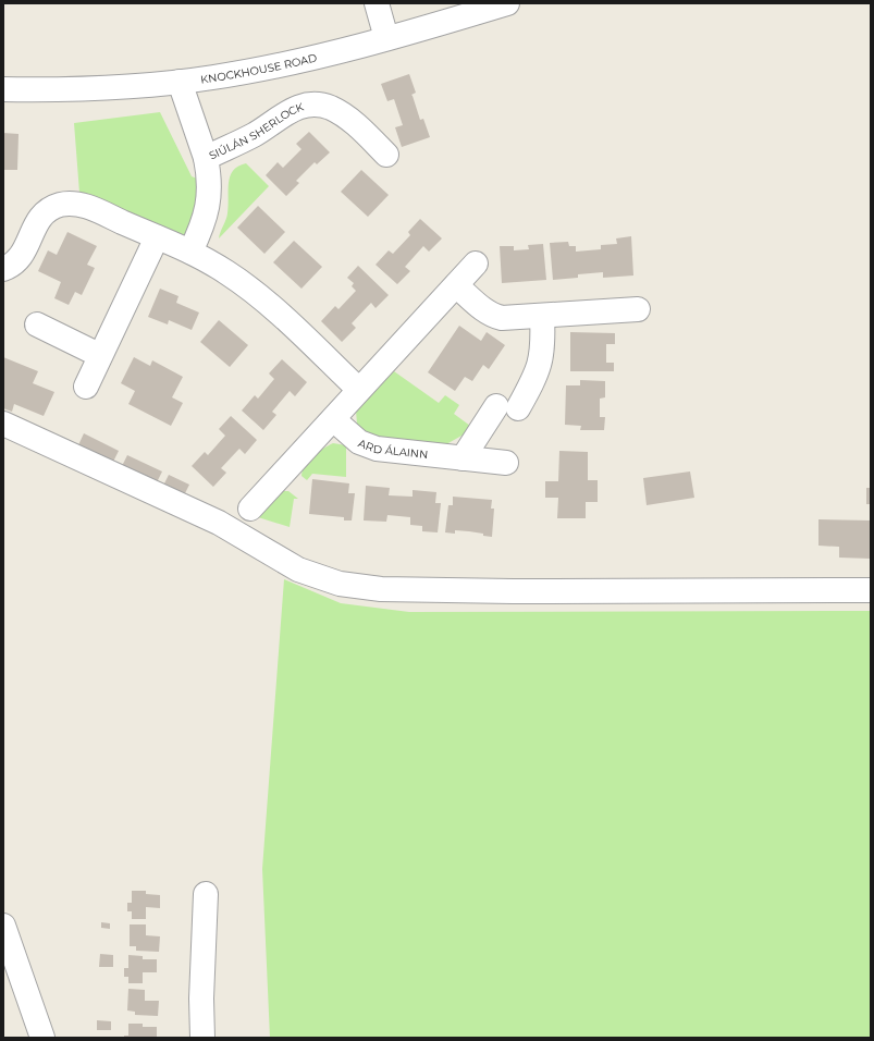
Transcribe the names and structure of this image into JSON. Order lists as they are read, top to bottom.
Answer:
{
  "streets": {
    "street": ["KNOCKHOUSE ROAD", "SIÚLÁN SHERLOCK", "ARD ÁLAINN"]
  }
}
